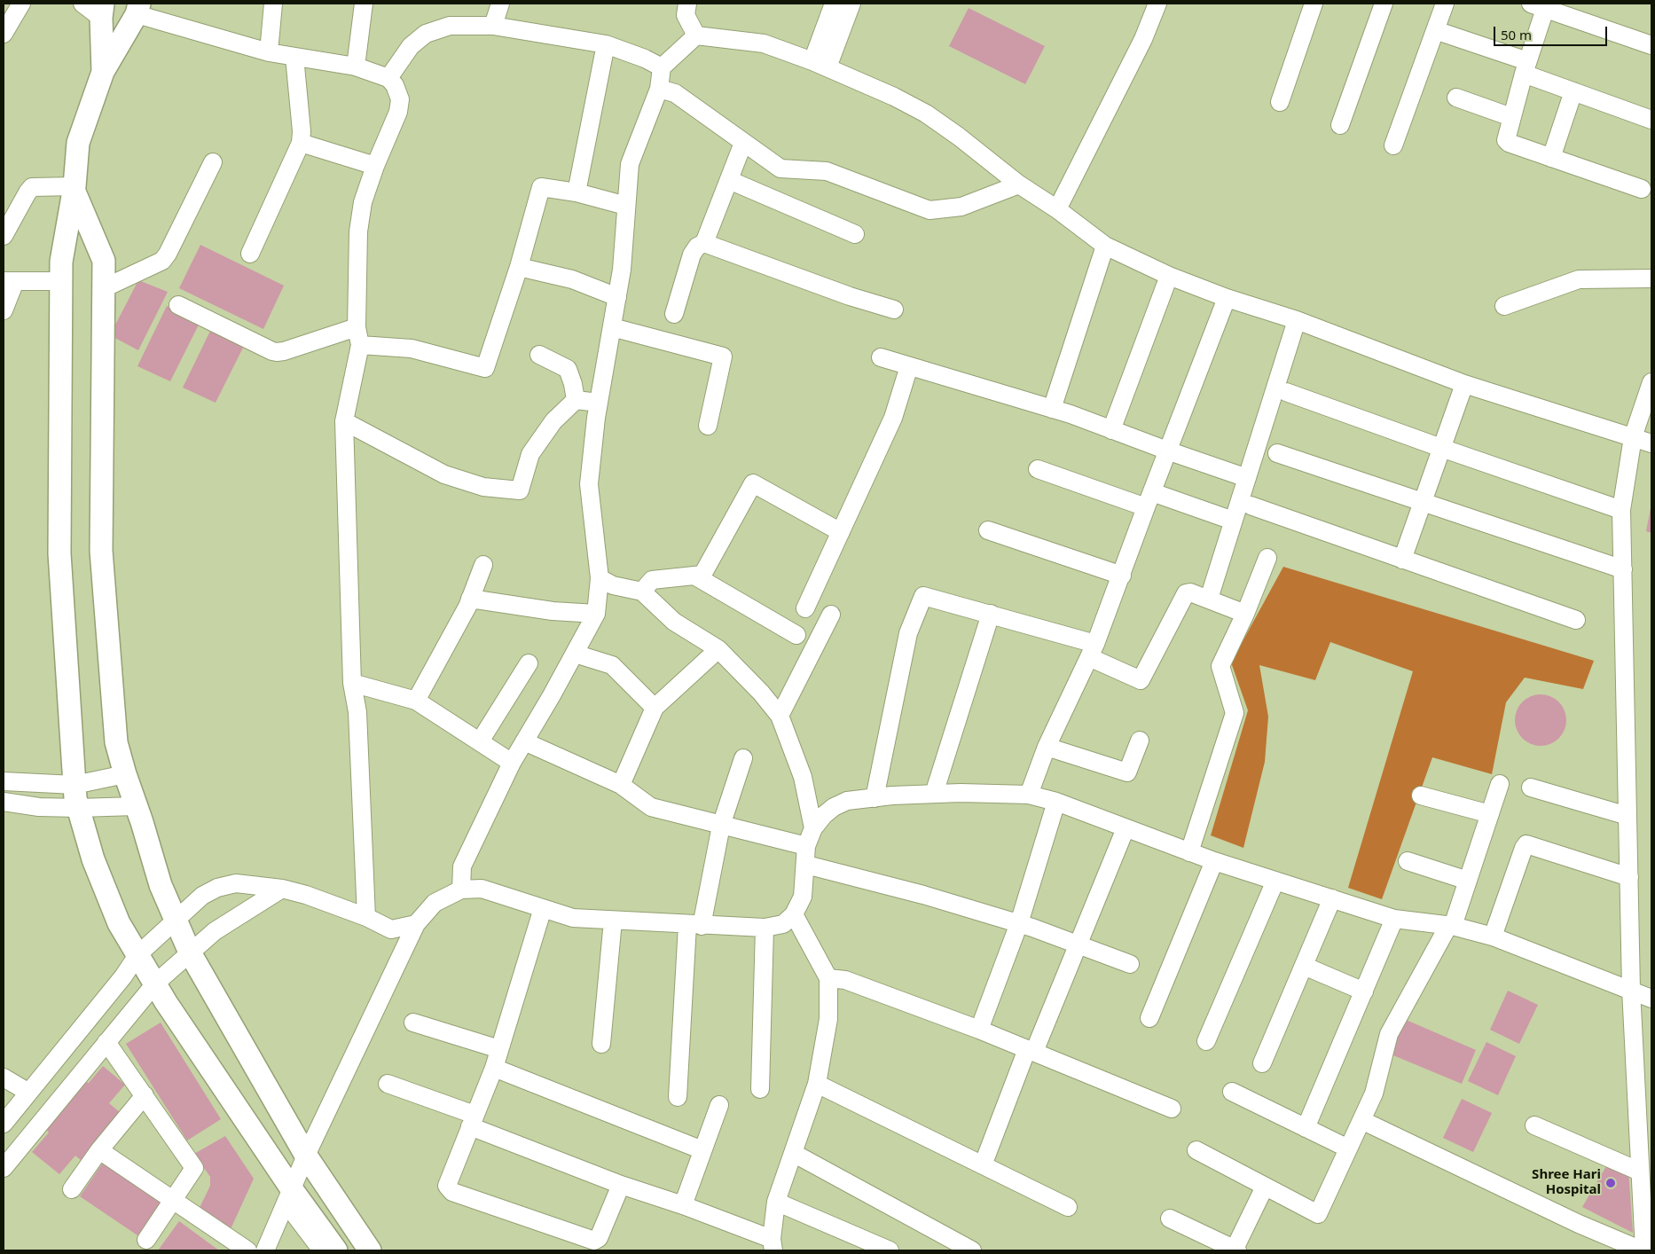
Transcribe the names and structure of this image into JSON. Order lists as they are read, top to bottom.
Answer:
{
  "places": ["Shree Hari Hospital"],
  "scale_bar": "50 m"
}
